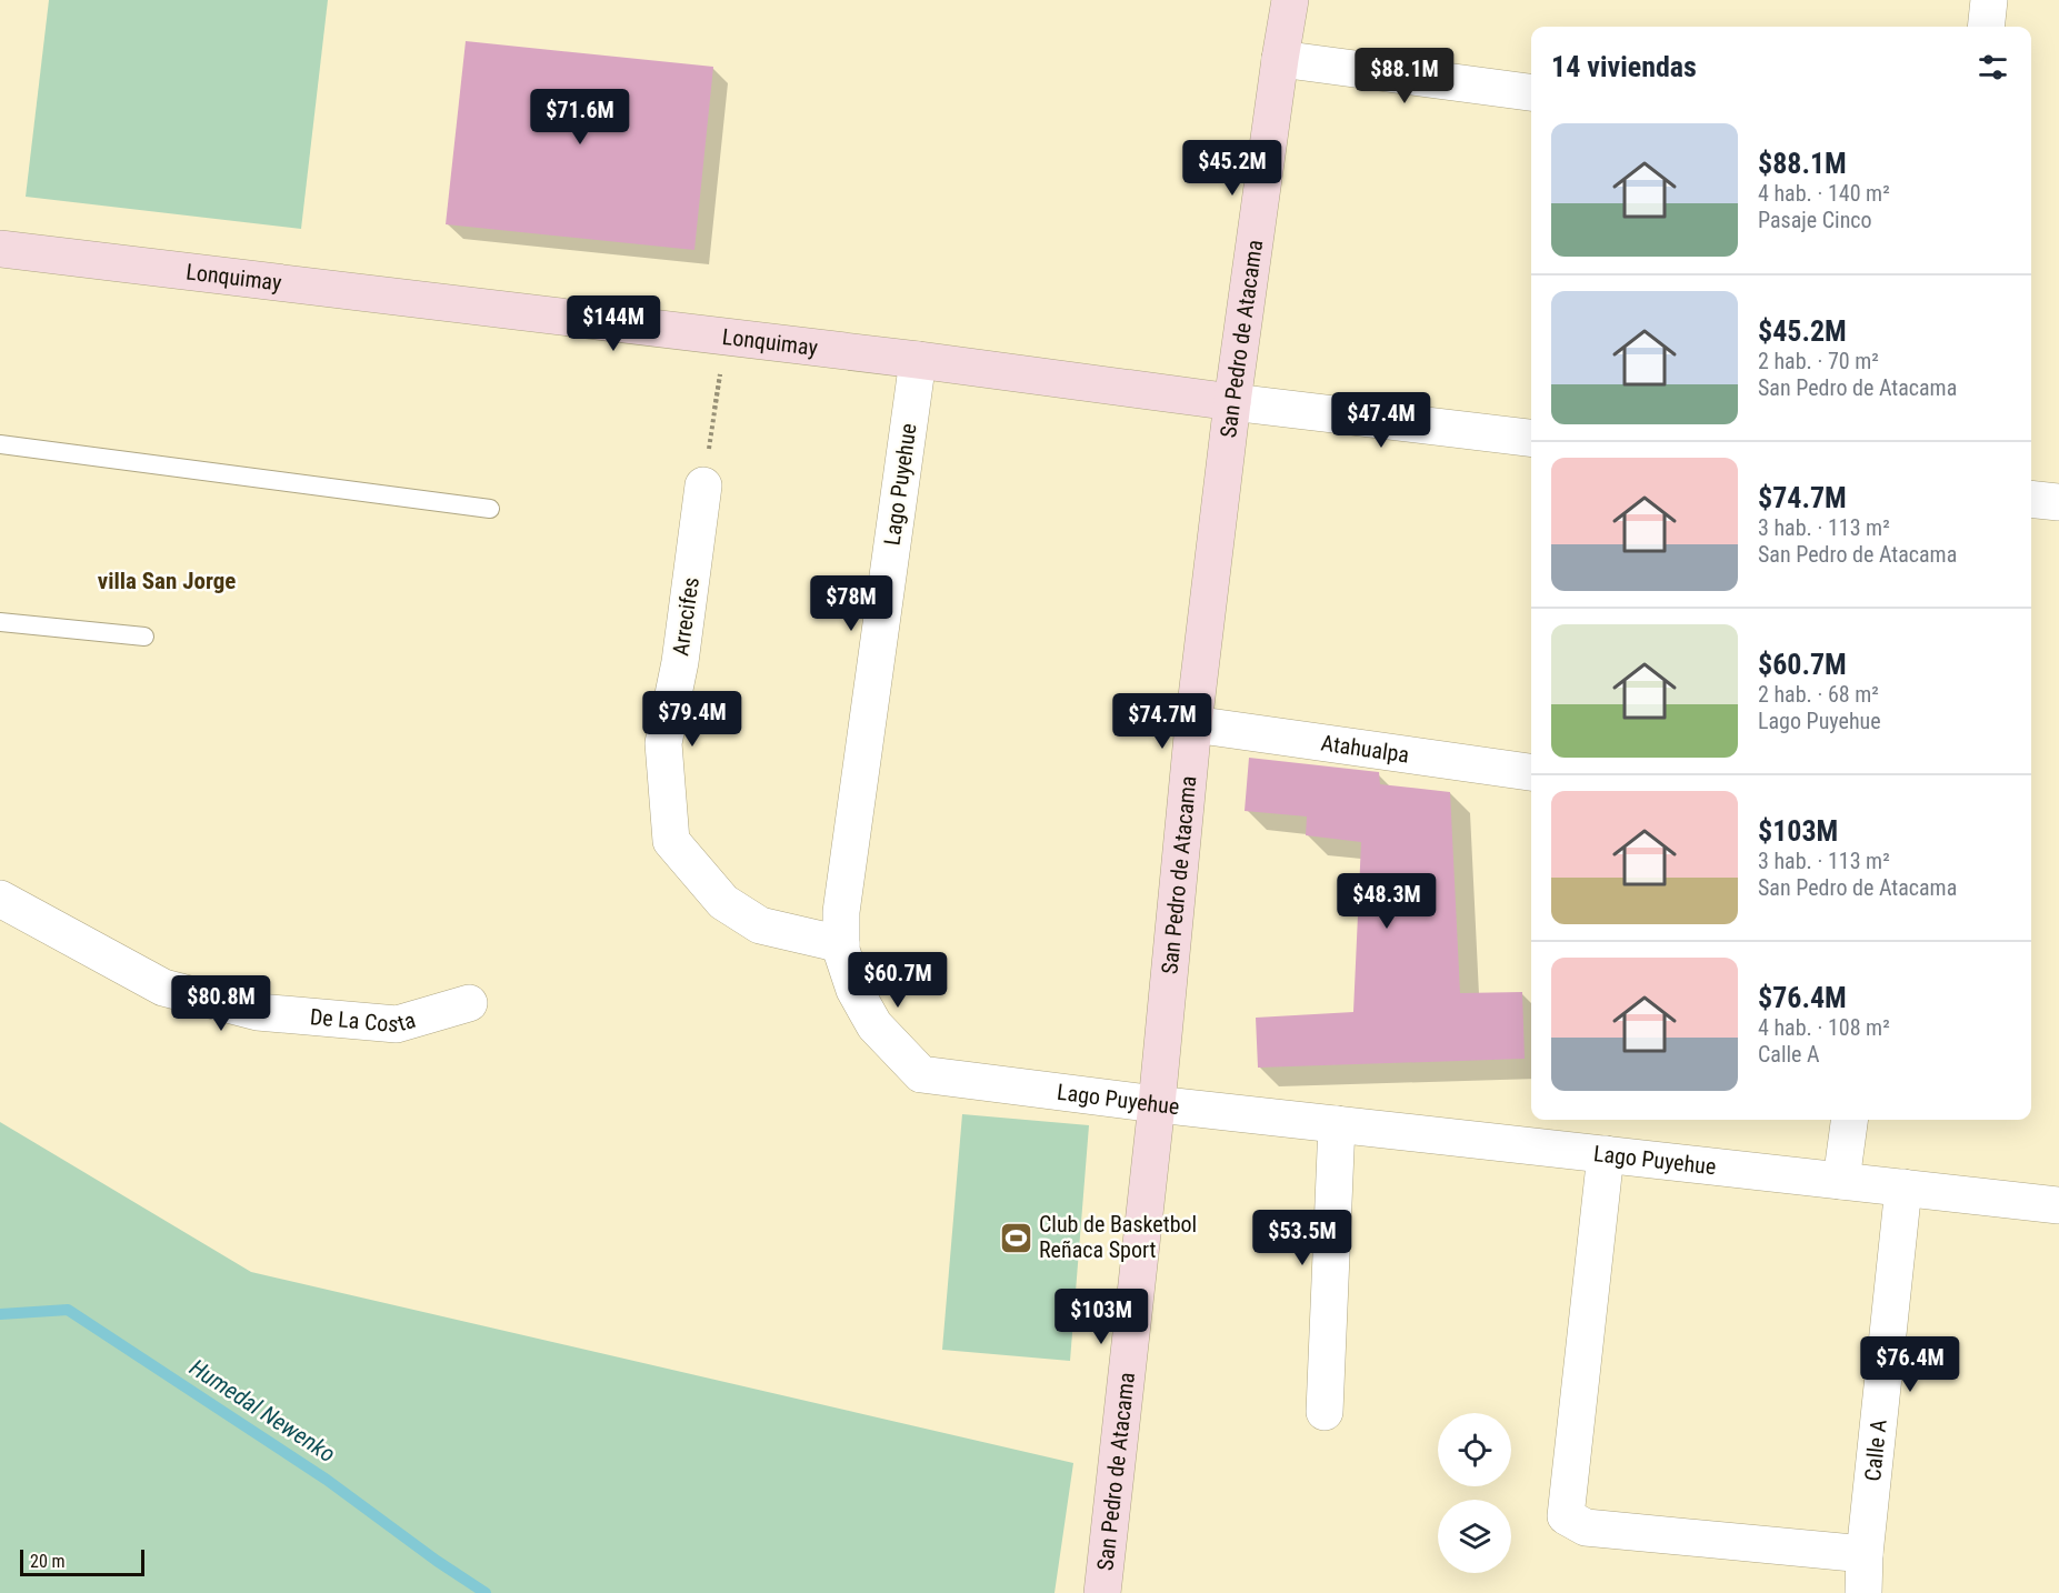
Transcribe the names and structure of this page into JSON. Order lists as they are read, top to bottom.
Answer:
{
  "streets": {
    "street": [
      "Lonquimay",
      "San Pedro de Atacama",
      "Lago Puyehue",
      "Arrecifes",
      "Atahualpa",
      "De La Costa",
      "Calle A"
    ]
  },
  "crossings": [
    ["Lonquimay", "San Pedro de Atacama"],
    ["Lonquimay", "Lago Puyehue"],
    ["San Pedro de Atacama", "Lago Puyehue"],
    ["San Pedro de Atacama", "Atahualpa"],
    ["Lago Puyehue", "Arrecifes"],
    ["Lago Puyehue", "Calle A"]
  ],
  "districts": ["villa San Jorge"],
  "water": ["Humedal Newenko"],
  "places": {
    "sports": ["Club de Basketbol Reñaca Sport"]
  },
  "scale_bar": "20 m",
  "page": {
    "heading": "14 viviendas",
    "price": [
      "$88.1M",
      "$71.6M",
      "$45.2M",
      "$144M",
      "$47.4M",
      "$78M",
      "$79.4M",
      "$74.7M",
      "$48.3M",
      "$60.7M",
      "$80.8M",
      "$53.5M",
      "$103M",
      "$76.4M"
    ],
    "list": [
      {
        "name": "$88.1M",
        "note": "4 hab. · 140 m² · Pasaje Cinco"
      },
      {
        "name": "$45.2M",
        "note": "2 hab. · 70 m² · San Pedro de Atacama"
      },
      {
        "name": "$74.7M",
        "note": "3 hab. · 113 m² · San Pedro de Atacama"
      },
      {
        "name": "$60.7M",
        "note": "2 hab. · 68 m² · Lago Puyehue"
      },
      {
        "name": "$103M",
        "note": "3 hab. · 113 m² · San Pedro de Atacama"
      },
      {
        "name": "$76.4M",
        "note": "4 hab. · 108 m² · Calle A"
      }
    ],
    "scale": "20 m"
  }
}
